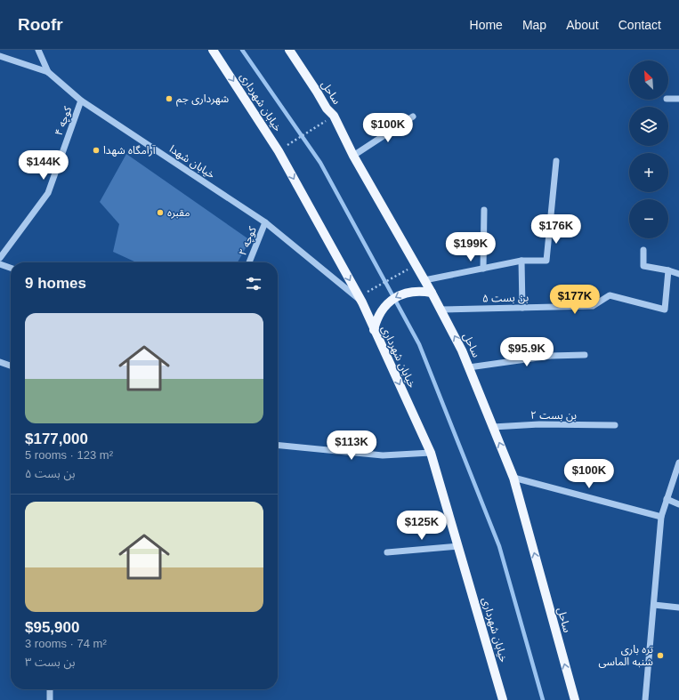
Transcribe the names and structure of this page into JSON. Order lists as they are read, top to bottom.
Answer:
{
  "streets": {
    "main road": ["ساحل", "خیابان شهرداری"],
    "street": [
      "کوچه ۴",
      "خیابان شهدا",
      "کوچه ۲",
      "بن بست ۵",
      "بن بست ۲"
    ]
  },
  "crossings": [
    ["ساحل", "بن بست ۵"],
    ["ساحل", "بن بست ۲"],
    ["خیابان شهرداری", "خیابان شهدا"],
    ["کوچه ۴", "خیابان شهدا"],
    ["خیابان شهدا", "کوچه ۲"]
  ],
  "one_way": ["ساحل", "خیابان شهرداری"],
  "places": [
    "شهرداری جم",
    "آرامگاه شهدا",
    "مقبره",
    "تره باری شنبه الماسی"
  ],
  "north": "top left",
  "page": {
    "header": "Roofr",
    "nav": [
      "Home",
      "Map",
      "About",
      "Contact"
    ],
    "map_buttons": ["+", "−"],
    "price": [
      "$100K",
      "$144K",
      "$176K",
      "$199K",
      "$177K",
      "$95.9K",
      "$113K",
      "$100K",
      "$125K"
    ],
    "heading": "9 homes",
    "list": [
      {
        "name": "$177,000",
        "note": "5 rooms · 123 m² · بن بست ۵"
      },
      {
        "name": "$95,900",
        "note": "3 rooms · 74 m² · بن بست ۳"
      }
    ]
  }
}
